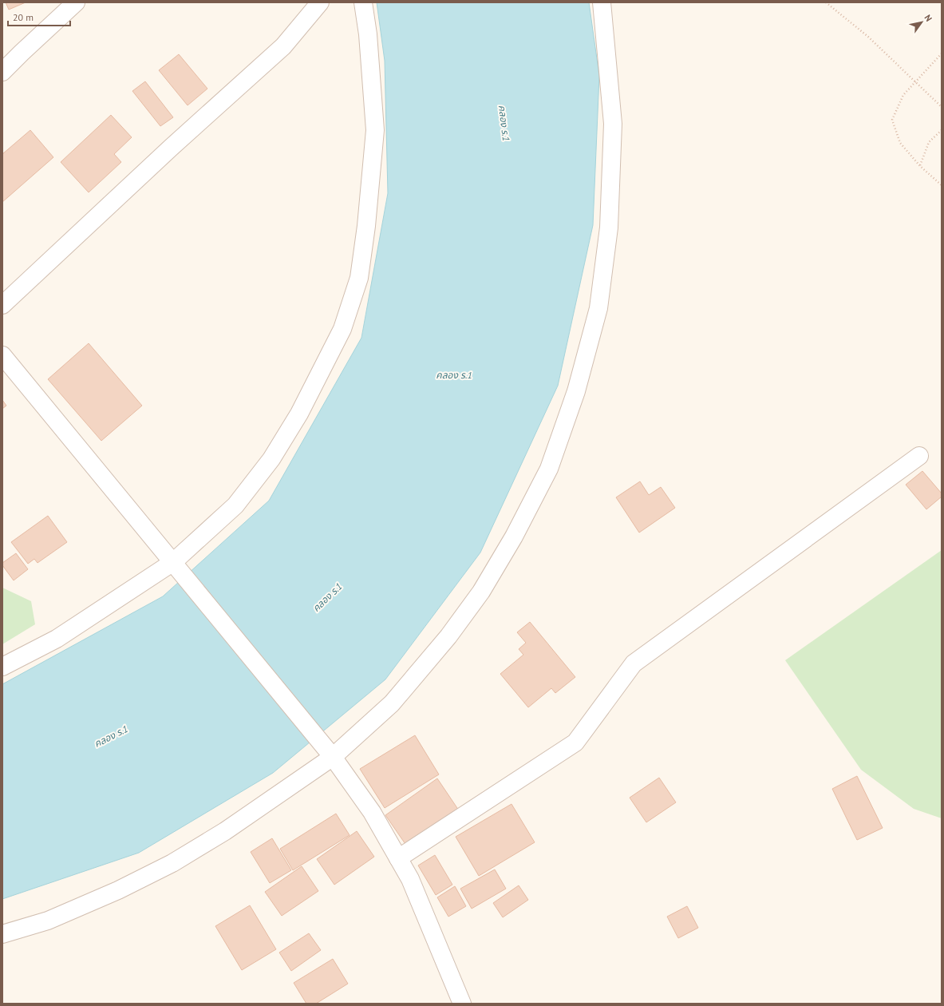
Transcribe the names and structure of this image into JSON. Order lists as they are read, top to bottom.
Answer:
{
  "water": ["คลอง ร.1"],
  "scale_bar": "20 m",
  "north": "top right"
}
